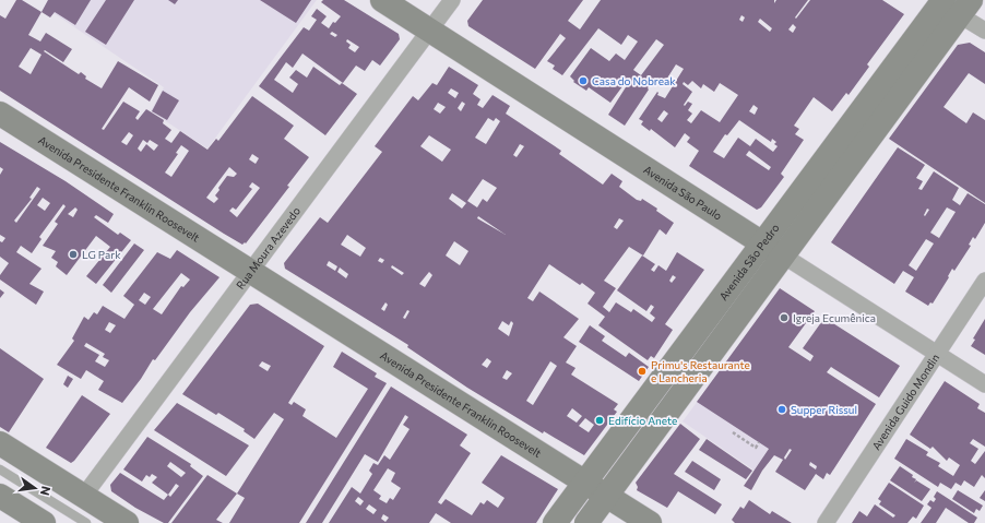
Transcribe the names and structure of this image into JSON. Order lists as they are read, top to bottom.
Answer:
{
  "streets": {
    "street": [
      "Avenida Presidente Franklin Roosevelt",
      "Avenida São Paulo",
      "Rua Moura Azevedo",
      "Avenida São Pedro",
      "Avenida Guido Mondin"
    ]
  },
  "crossings": [
    ["Avenida Presidente Franklin Roosevelt", "Rua Moura Azevedo"],
    ["Avenida Presidente Franklin Roosevelt", "Avenida São Pedro"],
    ["Avenida São Paulo", "Rua Moura Azevedo"],
    ["Avenida São Paulo", "Avenida São Pedro"],
    ["Avenida São Paulo", "Avenida Guido Mondin"]
  ],
  "places": [
    "Casa do Nobreak",
    "LG Park",
    "Igreja Ecumênica",
    "Primu's Restaurante e Lancheria",
    "Supper Rissul",
    "Edifício Anete"
  ],
  "north": "right"
}
